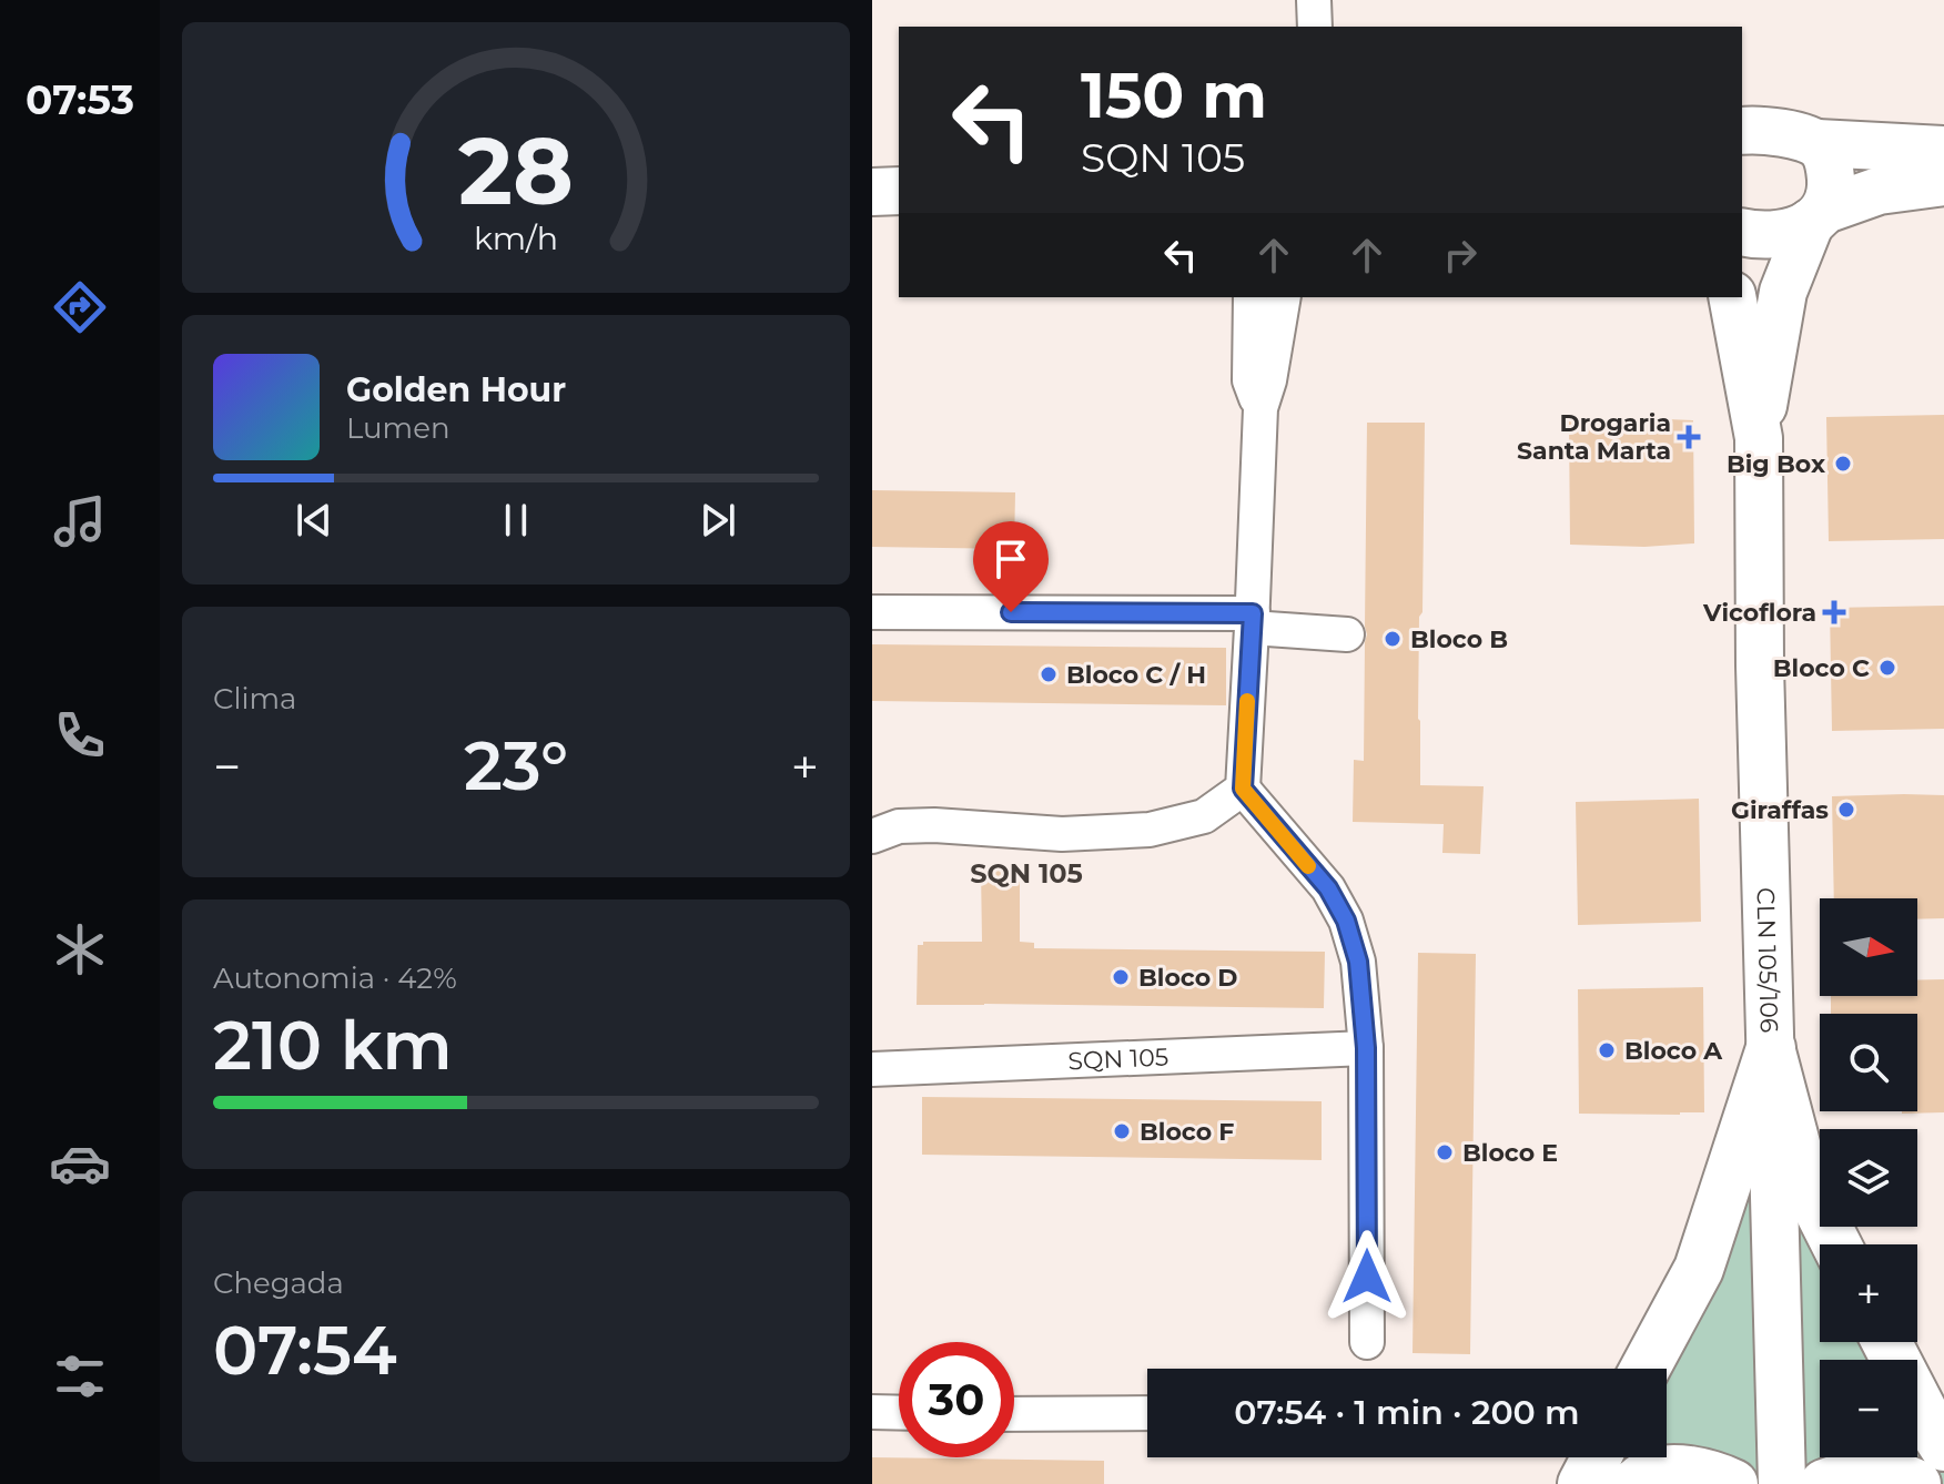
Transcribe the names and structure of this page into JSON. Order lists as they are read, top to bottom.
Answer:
{
  "streets": {
    "street": ["CLN 105/106", "SQN 105"]
  },
  "districts": ["SQN 105"],
  "places": {
    "health": ["Drogaria Santa Marta", "Vicoflora"],
    "other": [
      "Big Box",
      "Bloco B",
      "Bloco C",
      "Bloco C / H",
      "Giraffas",
      "Bloco D",
      "Bloco A",
      "Bloco F",
      "Bloco E"
    ]
  },
  "north": "right",
  "page": {
    "tabs": "07:53",
    "turn": ["150 m", "SQN 105"],
    "song": ["Golden Hour", "Lumen"],
    "tile": [
      "Clima",
      ["Autonomia · 42%", "210 km"],
      ["Chegada", "07:54"]
    ],
    "heat": ["−", "23°", "+"],
    "map_buttons": ["+", "−"],
    "limit": "30",
    "trip": "07:54 · 1 min · 200 m",
    "gauge": ["28", "km/h"]
  }
}
